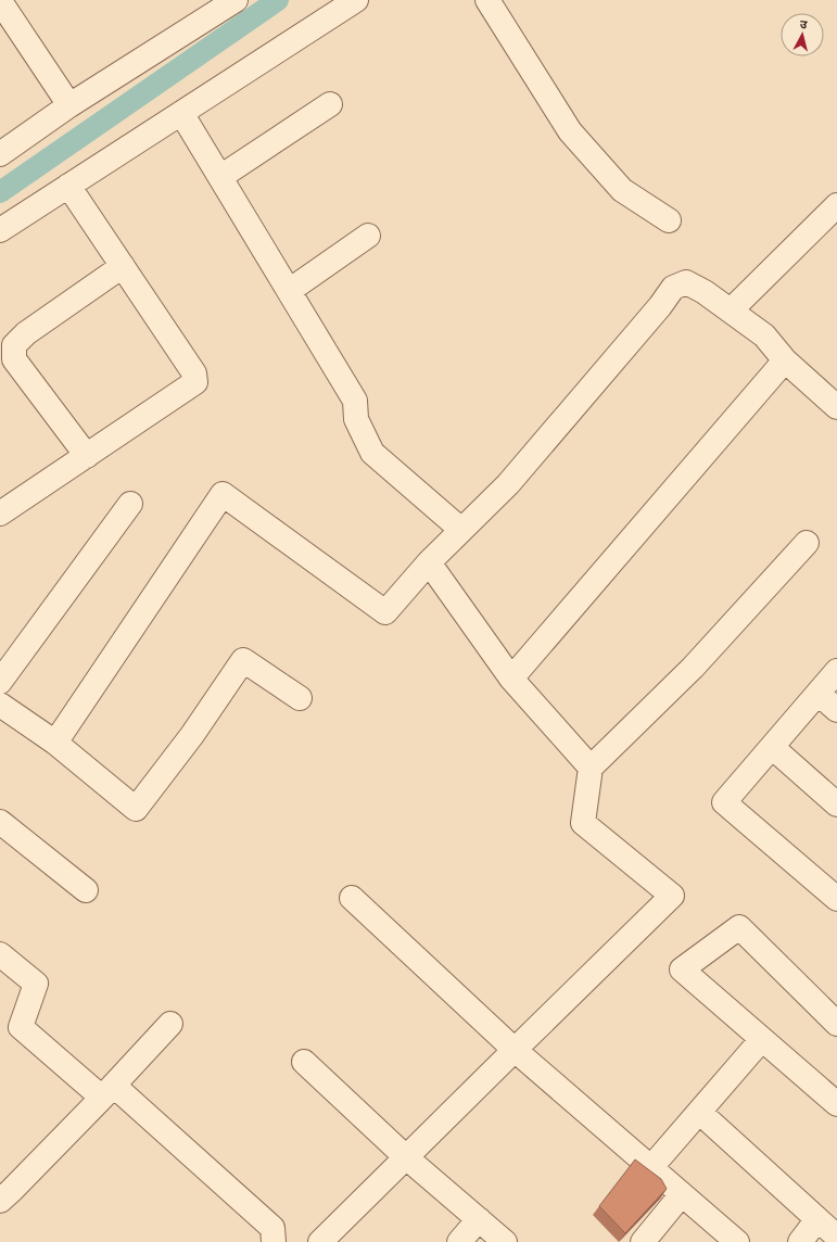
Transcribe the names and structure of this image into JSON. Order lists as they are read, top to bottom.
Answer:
{
  "north": "top"
}
